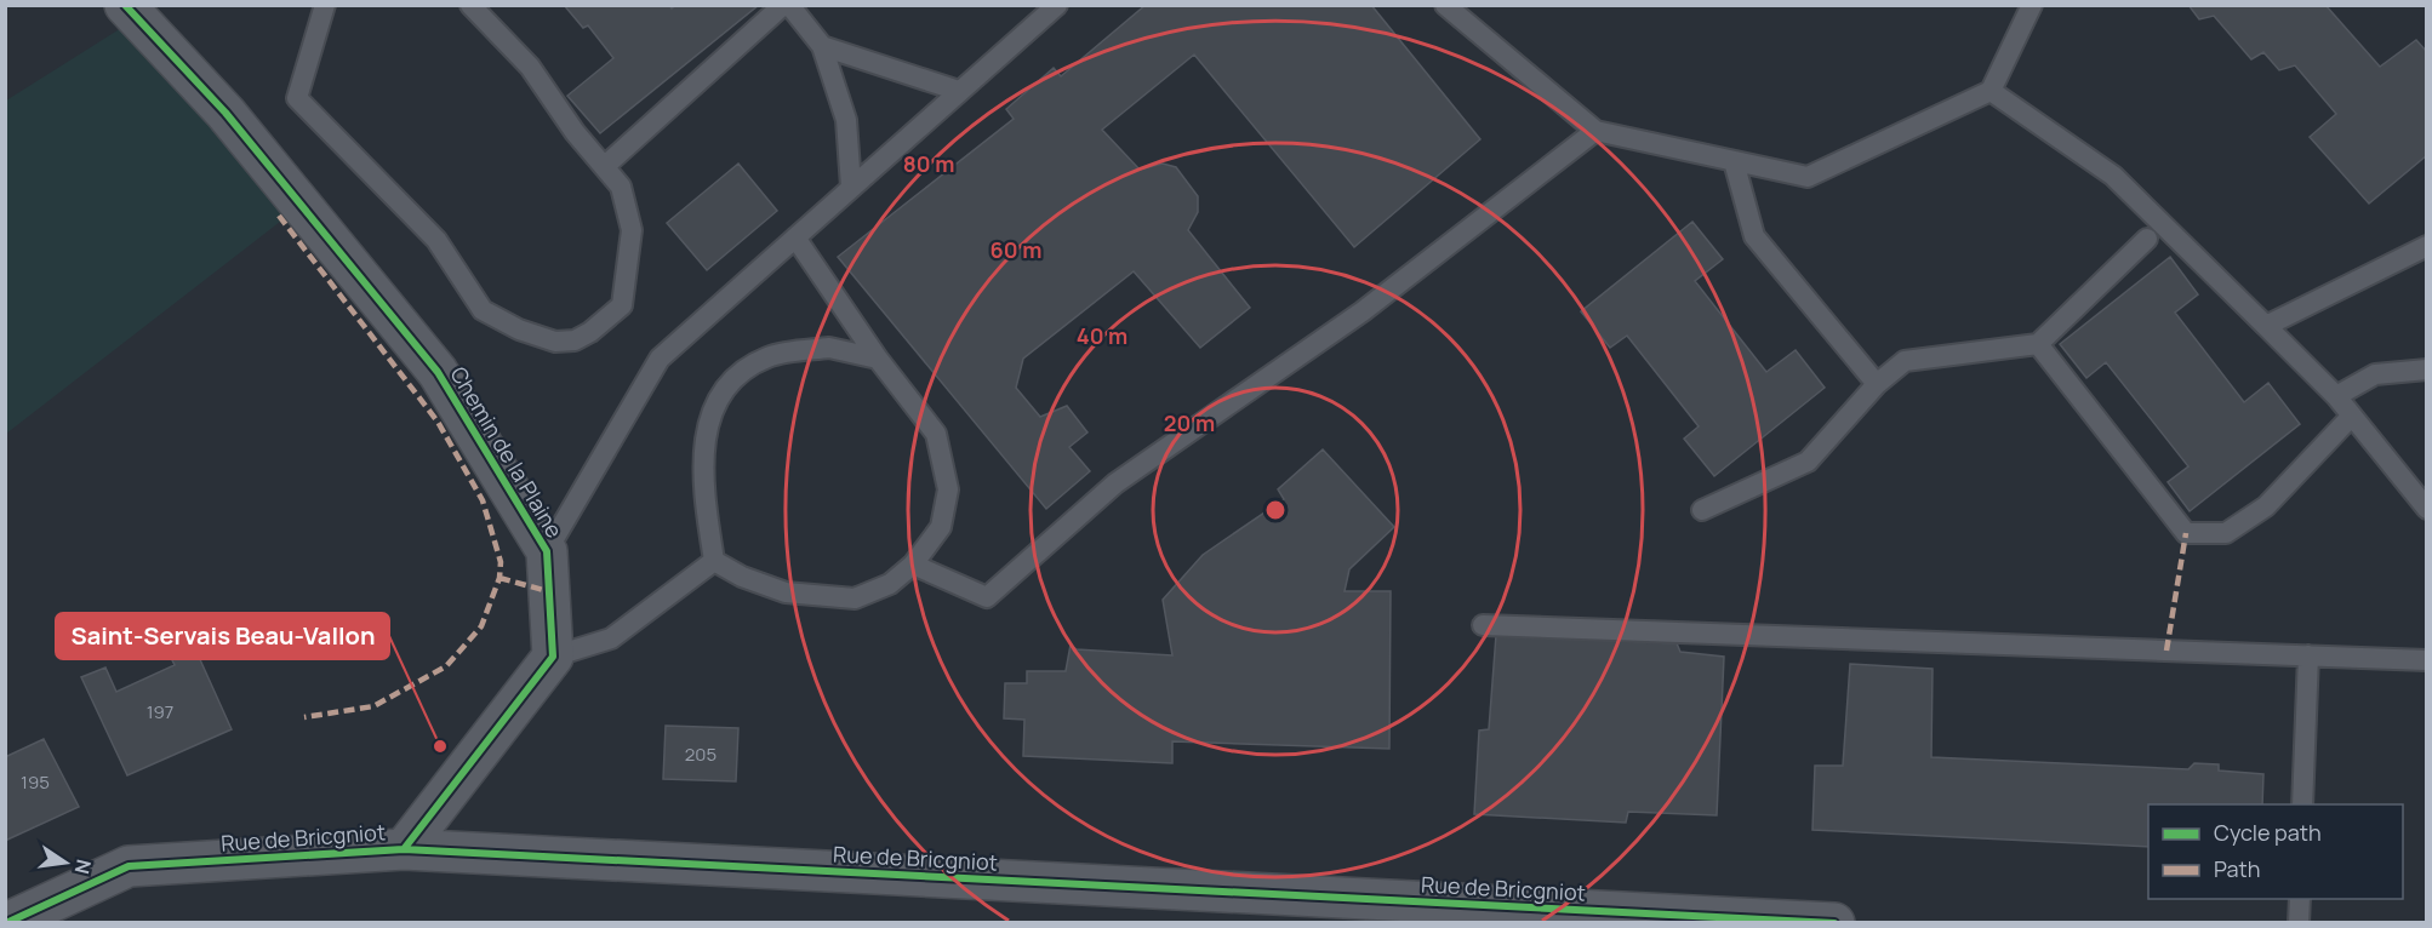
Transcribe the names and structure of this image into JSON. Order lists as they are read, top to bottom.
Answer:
{
  "streets": {
    "street": ["Chemin de la Plaine", "Rue de Bricgniot"]
  },
  "places": ["Saint-Servais Beau-Vallon"],
  "house_numbers": ["197", "205", "195"],
  "legend": ["Cycle path", "Path"],
  "north": "right",
  "rings": [
    "80 m",
    "60 m",
    "40 m",
    "20 m"
  ]
}
